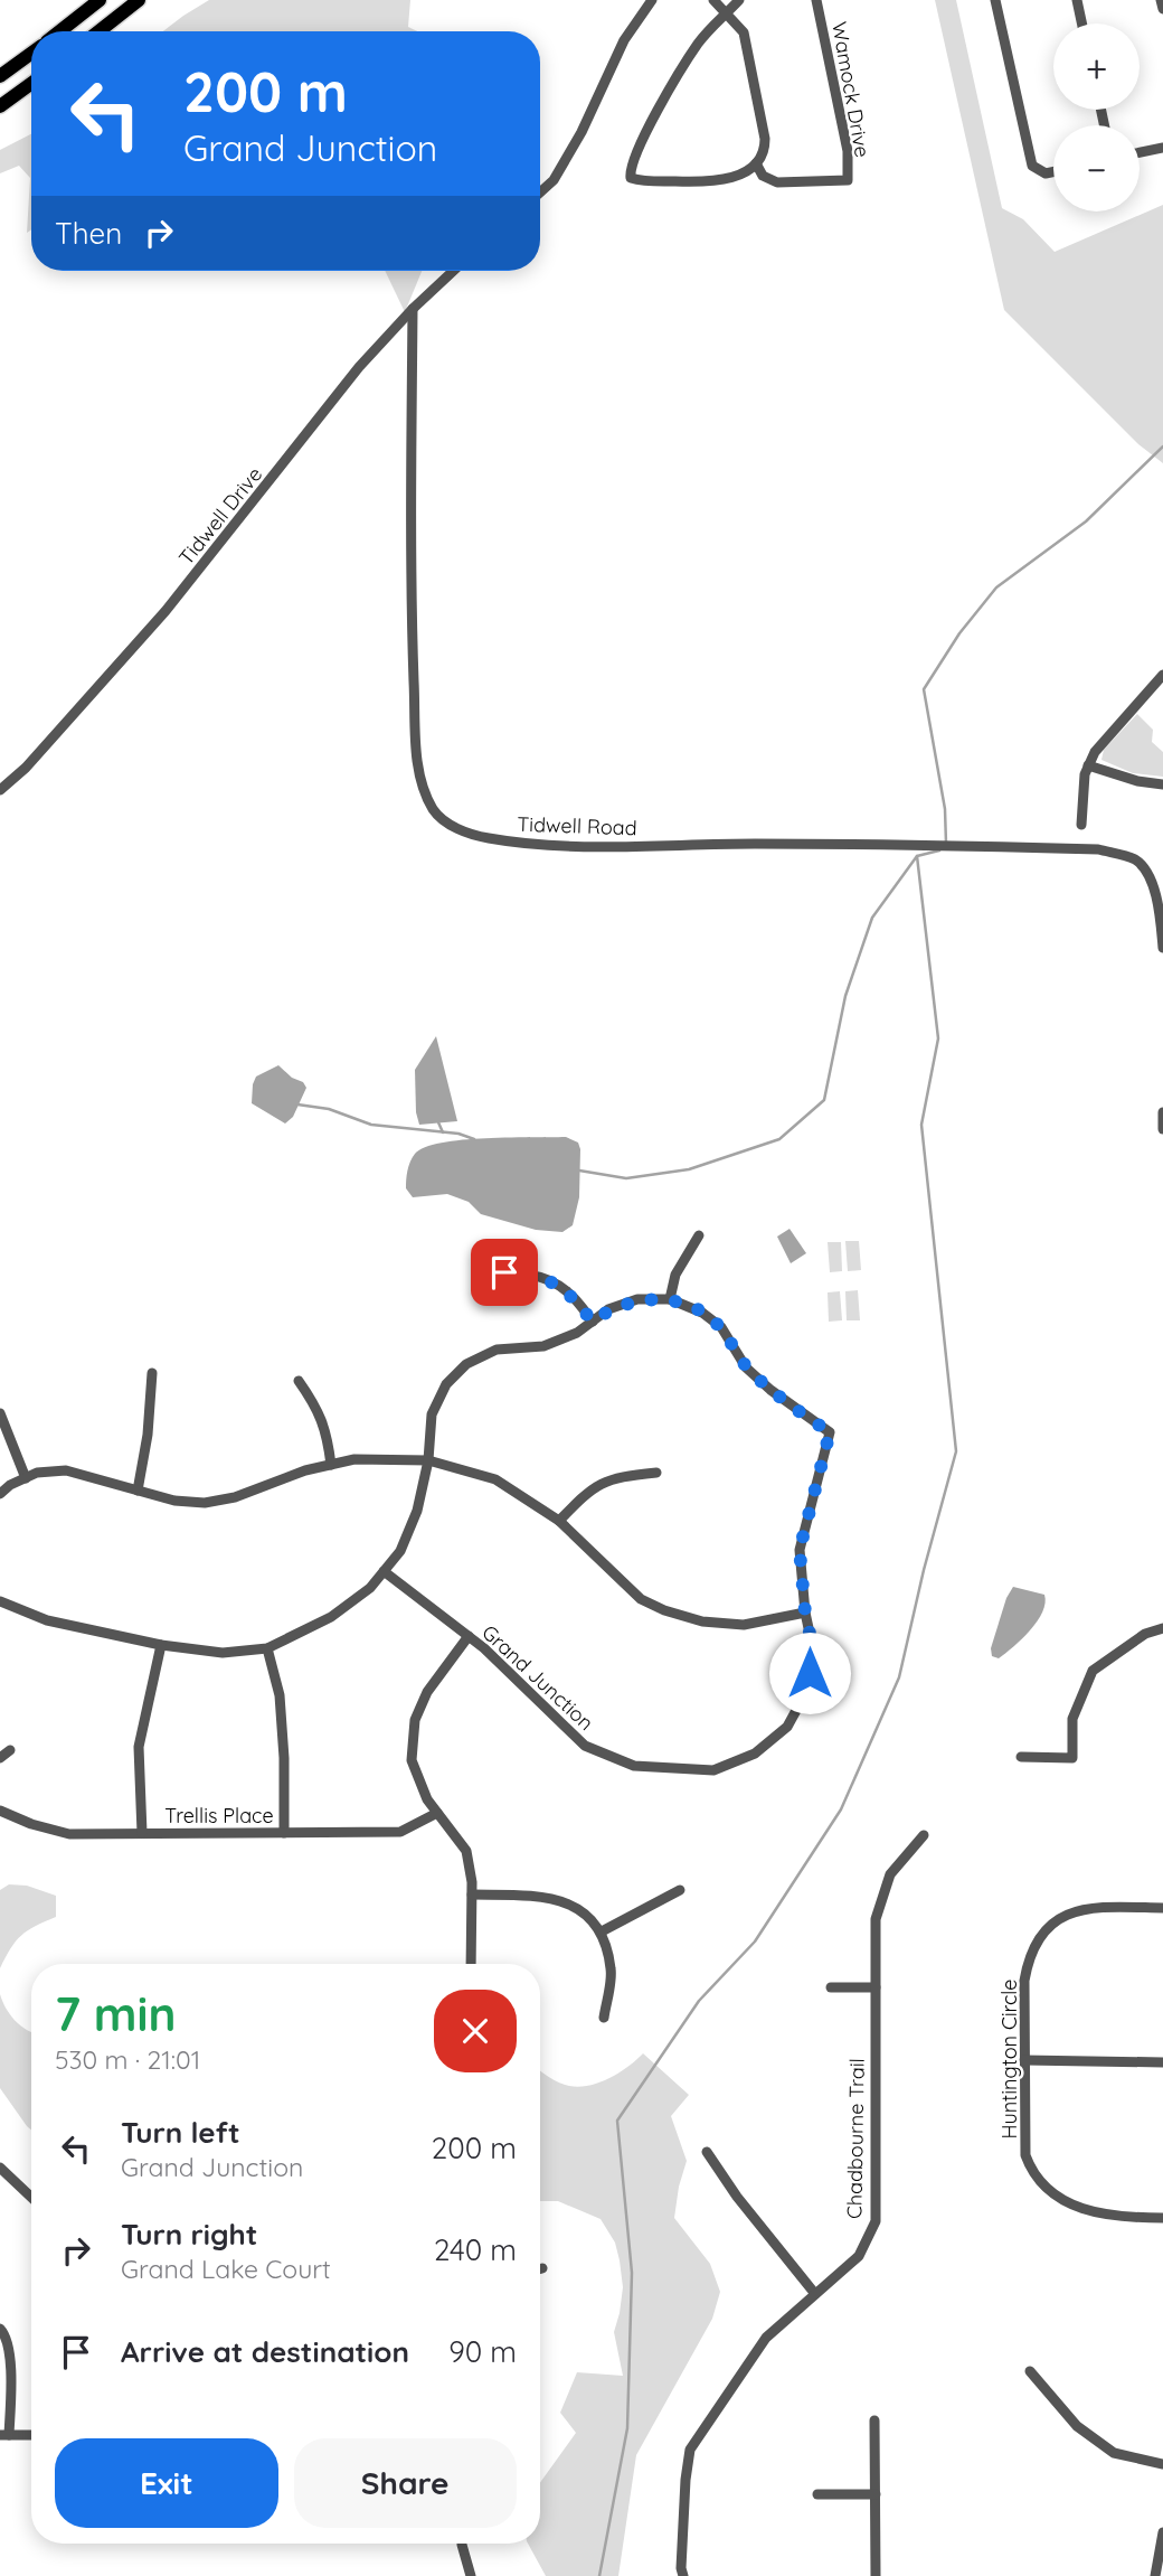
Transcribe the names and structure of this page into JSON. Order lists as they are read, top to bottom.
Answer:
{
  "streets": {
    "street": [
      "Wamock Drive",
      "Tidwell Drive",
      "Tidwell Road",
      "Grand Junction",
      "Trellis Place",
      "Huntington Circle",
      "Chadbourne Trail"
    ]
  },
  "crossings": [
    ["Tidwell Drive", "Tidwell Road"]
  ],
  "page": {
    "map_buttons": ["+", "−"],
    "turn": ["200 m", "Grand Junction"],
    "then": "Then",
    "heading": ["7 min", "530 m · 21:01"],
    "list": [
      {
        "name": "Turn left",
        "note": "Grand Junction",
        "value": "200 m"
      },
      {
        "name": "Turn right",
        "note": "Grand Lake Court",
        "value": "240 m"
      },
      {
        "name": "Arrive at destination",
        "value": "90 m"
      }
    ],
    "buttons": ["Exit", "Share"]
  }
}
